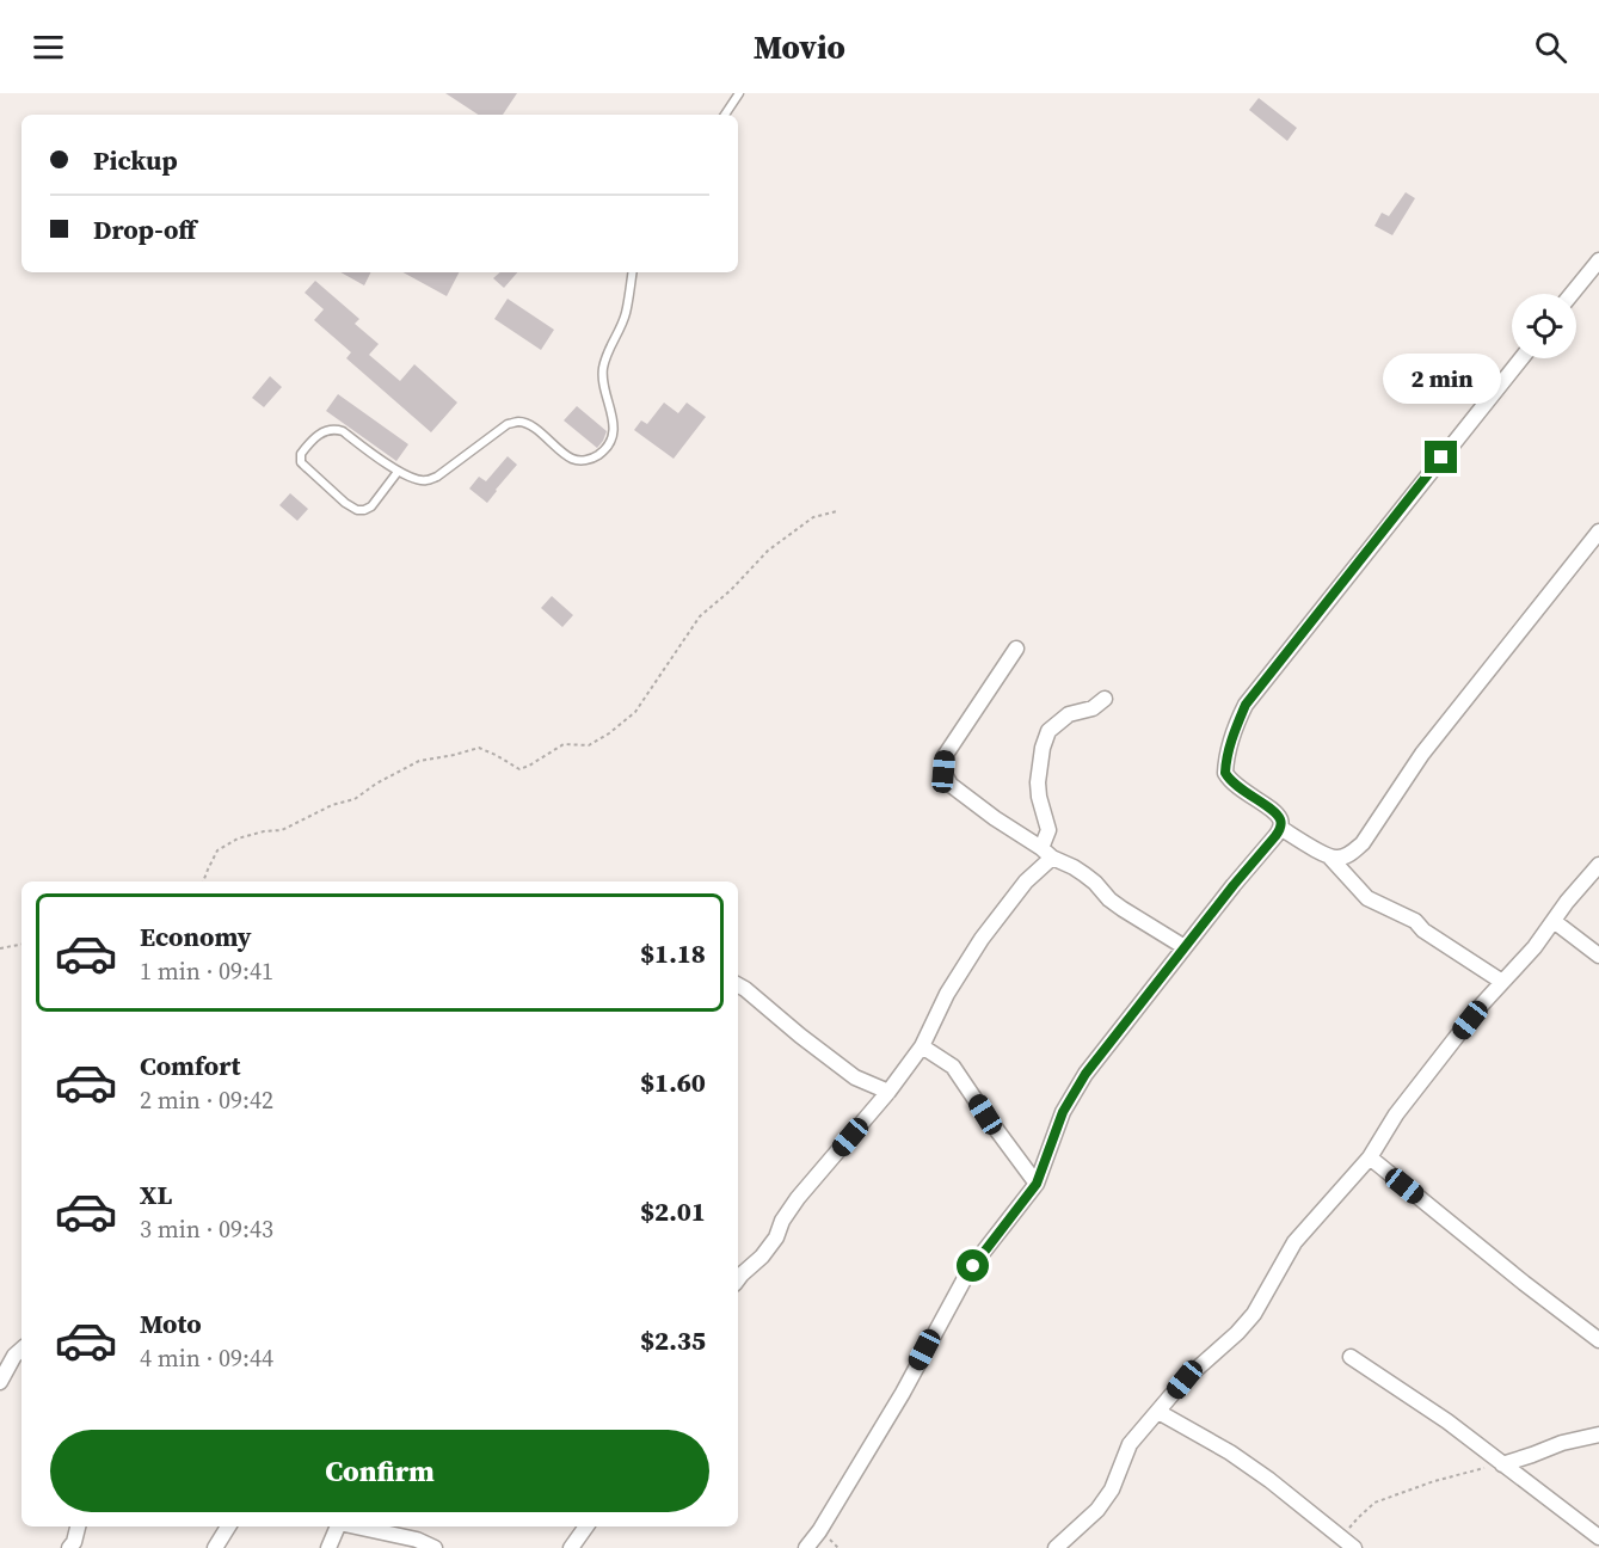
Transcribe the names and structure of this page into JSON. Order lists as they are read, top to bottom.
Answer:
{
  "page": {
    "header": "Movio",
    "banner": ["Pickup", "Drop-off"],
    "bubble": "2 min",
    "list": [
      {
        "name": "Economy",
        "note": "1 min · 09:41",
        "value": "$1.18"
      },
      {
        "name": "Comfort",
        "note": "2 min · 09:42",
        "value": "$1.60"
      },
      {
        "name": "XL",
        "note": "3 min · 09:43",
        "value": "$2.01"
      },
      {
        "name": "Moto",
        "note": "4 min · 09:44",
        "value": "$2.35"
      }
    ],
    "buttons": "Confirm"
  }
}
